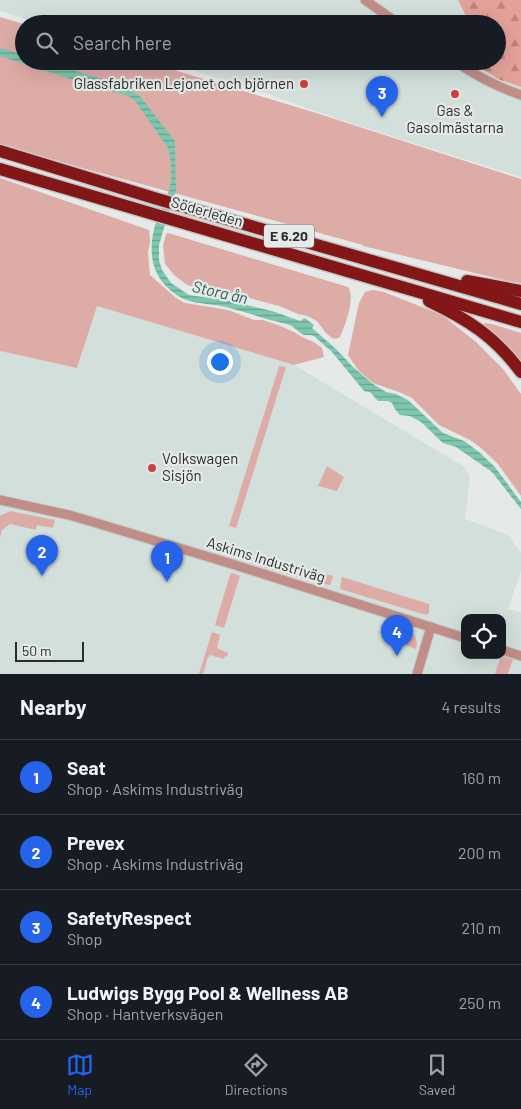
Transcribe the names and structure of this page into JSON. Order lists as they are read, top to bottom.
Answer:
{
  "streets": {
    "highway": ["Söderleden", "E 6.20"],
    "street": ["Askims Industriväg"]
  },
  "water": ["Stora ån"],
  "places": ["Glassfabriken Lejonet och björnen", "Gas & Gasolmästarna", "Volkswagen Sisjön"],
  "scale_bar": "50 m",
  "page": {
    "search": "Search here",
    "pins": [
      "3",
      "2",
      "1",
      "4"
    ],
    "scale": "50 m",
    "heading": ["Nearby", "4 results"],
    "list": [
      {
        "mark": "1",
        "name": "Seat",
        "note": "Shop · Askims Industriväg",
        "value": "160 m"
      },
      {
        "mark": "2",
        "name": "Prevex",
        "note": "Shop · Askims Industriväg",
        "value": "200 m"
      },
      {
        "mark": "3",
        "name": "SafetyRespect",
        "note": "Shop",
        "value": "210 m"
      },
      {
        "mark": "4",
        "name": "Ludwigs Bygg Pool & Wellness AB",
        "note": "Shop · Hantverksvägen",
        "value": "250 m"
      }
    ],
    "nav": ["Map", "Directions", "Saved"]
  }
}
